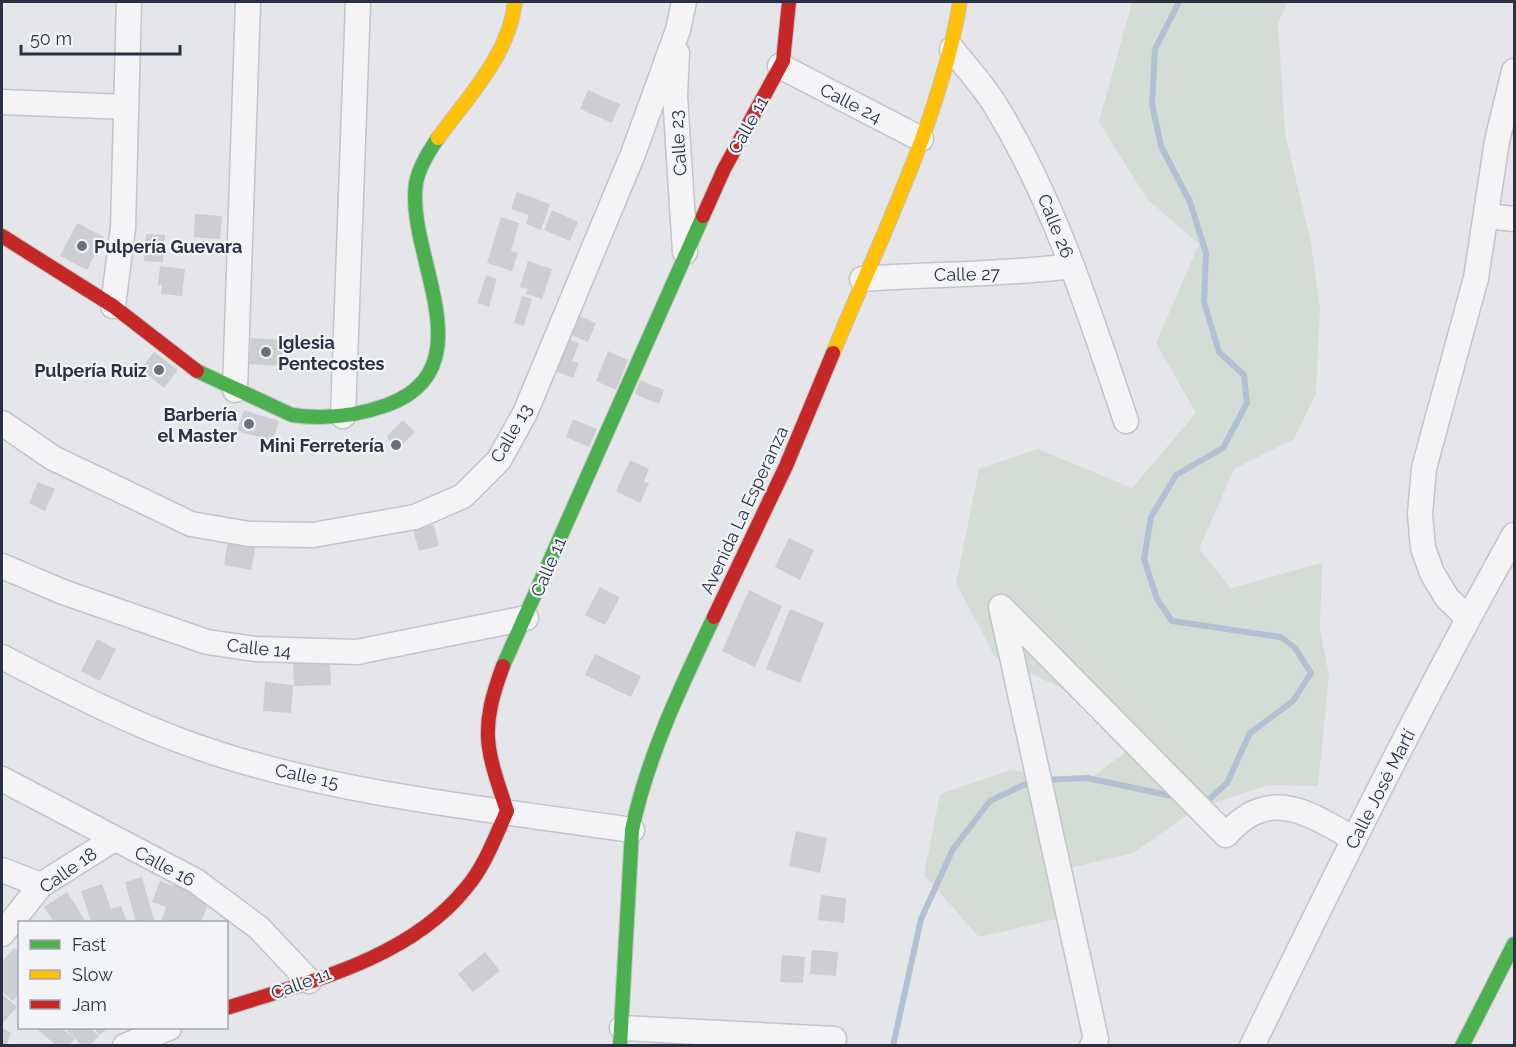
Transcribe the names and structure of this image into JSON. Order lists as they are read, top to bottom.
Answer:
{
  "streets": {
    "street": [
      "Calle 24",
      "Calle 11",
      "Calle 23",
      "Calle 26",
      "Calle 27",
      "Calle 13",
      "Avenida La Esperanza",
      "Calle 14",
      "Calle 15",
      "Calle José Martí",
      "Calle 16",
      "Calle 18"
    ]
  },
  "crossings": [
    ["Calle 24", "Calle 11"],
    ["Calle 24", "Avenida La Esperanza"],
    ["Calle 11", "Calle 23"],
    ["Calle 11", "Calle 14"],
    ["Calle 11", "Calle 15"],
    ["Calle 11", "Calle 16"],
    ["Calle 23", "Calle 13"],
    ["Calle 26", "Calle 27"],
    ["Calle 26", "Avenida La Esperanza"],
    ["Calle 27", "Avenida La Esperanza"],
    ["Avenida La Esperanza", "Calle 15"],
    ["Calle 16", "Calle 18"]
  ],
  "places": [
    "Pulpería Guevara",
    "Iglesia Pentecostes",
    "Pulpería Ruiz",
    "Barbería el Master",
    "Mini Ferretería"
  ],
  "legend": ["Fast", "Slow", "Jam"],
  "scale_bar": "50 m"
}
